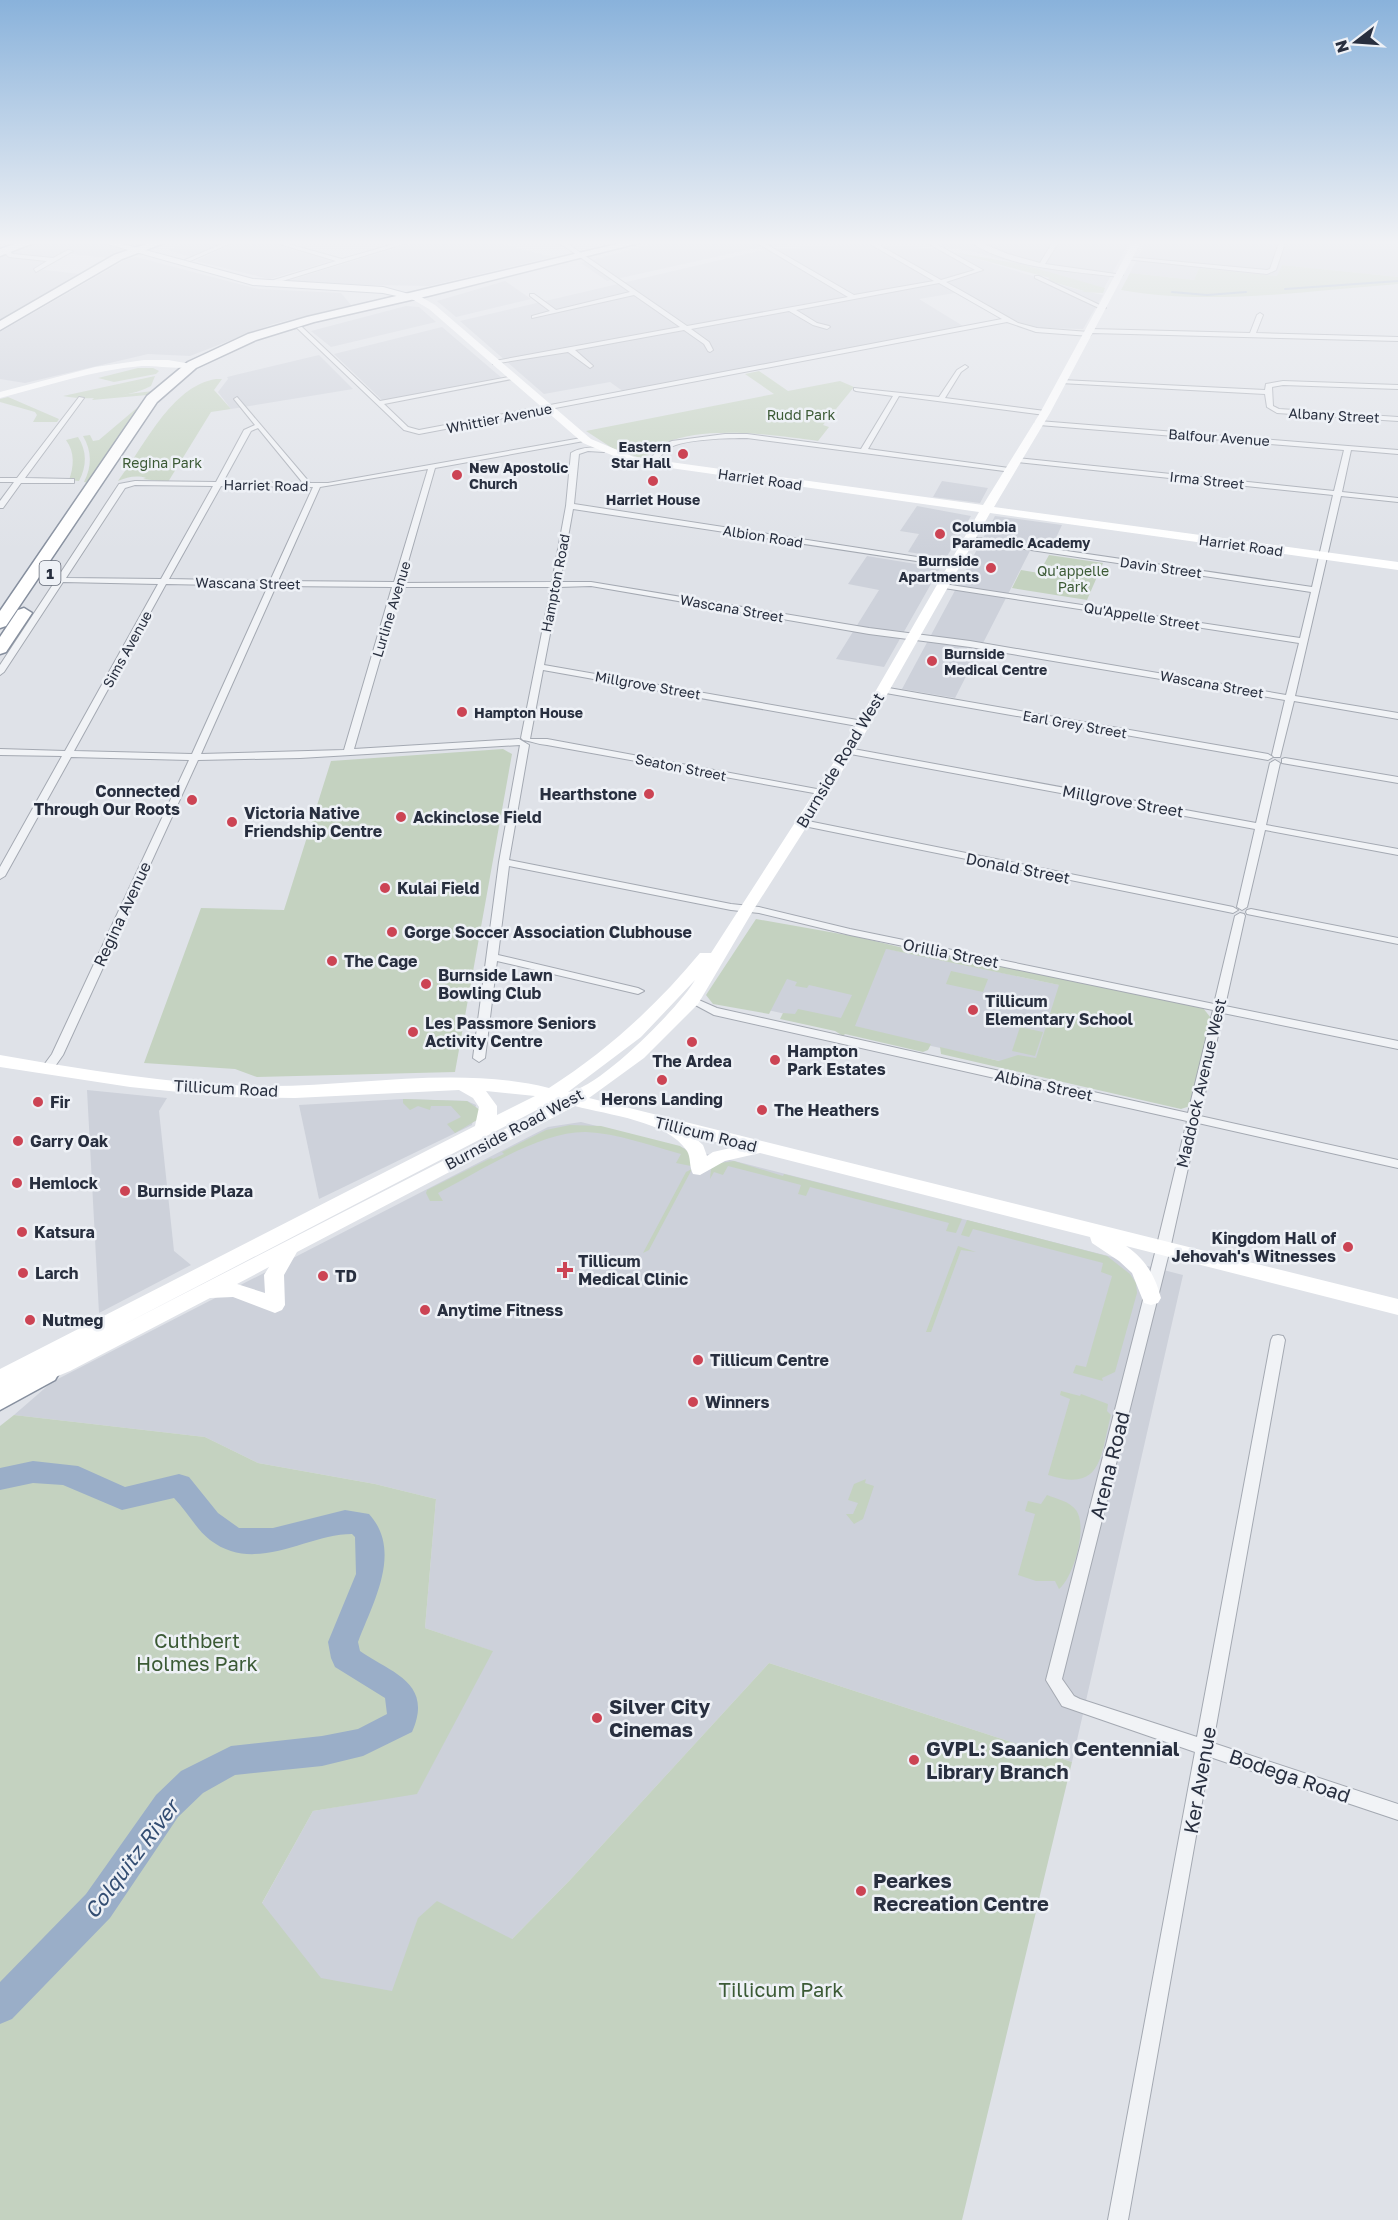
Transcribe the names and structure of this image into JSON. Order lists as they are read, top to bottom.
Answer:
{
  "streets": {
    "highway": ["1"],
    "main road": ["Harriet Road", "Burnside Road West", "Tillicum Road"],
    "street": [
      "Albany Street",
      "Whittier Avenue",
      "Balfour Avenue",
      "Irma Street",
      "Albion Road",
      "Davin Street",
      "Wascana Street",
      "Hampton Road",
      "Lurline Avenue",
      "Qu'Appelle Street",
      "Sims Avenue",
      "Millgrove Street",
      "Earl Grey Street",
      "Seaton Street",
      "Donald Street",
      "Regina Avenue",
      "Orillia Street",
      "Maddock Avenue West",
      "Albina Street",
      "Arena Road",
      "Bodega Road",
      "Ker Avenue"
    ]
  },
  "crossings": [
    ["Balfour Avenue", "Burnside Road West"],
    ["Balfour Avenue", "Maddock Avenue West"],
    ["Harriet Road", "Wascana Street"],
    ["Harriet Road", "Hampton Road"],
    ["Harriet Road", "Lurline Avenue"],
    ["Harriet Road", "Sims Avenue"],
    ["Harriet Road", "Burnside Road West"],
    ["Harriet Road", "Regina Avenue"],
    ["Harriet Road", "Maddock Avenue West"],
    ["Irma Street", "Burnside Road West"],
    ["Irma Street", "Maddock Avenue West"],
    ["Albion Road", "Hampton Road"],
    ["Albion Road", "Burnside Road West"],
    ["Davin Street", "Burnside Road West"],
    ["Davin Street", "Maddock Avenue West"],
    ["Wascana Street", "Hampton Road"],
    ["Wascana Street", "Lurline Avenue"],
    ["Wascana Street", "Sims Avenue"],
    ["Wascana Street", "Burnside Road West"],
    ["Wascana Street", "Regina Avenue"],
    ["Wascana Street", "Maddock Avenue West"],
    ["Hampton Road", "Millgrove Street"],
    ["Hampton Road", "Seaton Street"],
    ["Hampton Road", "Orillia Street"],
    ["Lurline Avenue", "Seaton Street"],
    ["Qu'Appelle Street", "Burnside Road West"],
    ["Qu'Appelle Street", "Maddock Avenue West"],
    ["Millgrove Street", "Burnside Road West"],
    ["Millgrove Street", "Maddock Avenue West"],
    ["Earl Grey Street", "Burnside Road West"],
    ["Earl Grey Street", "Maddock Avenue West"],
    ["Burnside Road West", "Seaton Street"],
    ["Burnside Road West", "Donald Street"],
    ["Burnside Road West", "Orillia Street"],
    ["Burnside Road West", "Albina Street"],
    ["Burnside Road West", "Tillicum Road"],
    ["Donald Street", "Maddock Avenue West"],
    ["Regina Avenue", "Tillicum Road"],
    ["Orillia Street", "Maddock Avenue West"],
    ["Maddock Avenue West", "Albina Street"],
    ["Maddock Avenue West", "Tillicum Road"],
    ["Maddock Avenue West", "Arena Road"],
    ["Tillicum Road", "Arena Road"],
    ["Arena Road", "Bodega Road"],
    ["Bodega Road", "Ker Avenue"]
  ],
  "water": ["Colquitz River"],
  "parks": [
    "Rudd Park",
    "Regina Park",
    "Qu'appelle Park",
    "Cuthbert Holmes Park",
    "Tillicum Park"
  ],
  "places": {
    "other": [
      "Eastern Star Hall",
      "New Apostolic Church",
      "Harriet House",
      "Columbia Paramedic Academy",
      "Burnside Apartments",
      "Burnside Medical Centre",
      "Hampton House",
      "Hearthstone",
      "Connected Through Our Roots",
      "Ackinclose Field",
      "Victoria Native Friendship Centre",
      "Kulai Field",
      "Gorge Soccer Association Clubhouse",
      "The Cage",
      "Burnside Lawn Bowling Club",
      "Tillicum Elementary School",
      "Les Passmore Seniors Activity Centre",
      "The Ardea",
      "Hampton Park Estates",
      "Herons Landing",
      "Fir",
      "The Heathers",
      "Garry Oak",
      "Hemlock",
      "Burnside Plaza",
      "Katsura",
      "Kingdom Hall of Jehovah's Witnesses",
      "Larch",
      "TD",
      "Anytime Fitness",
      "Nutmeg",
      "Tillicum Centre",
      "Winners",
      "Silver City Cinemas",
      "GVPL: Saanich Centennial Library Branch",
      "Pearkes Recreation Centre"
    ],
    "health": ["Tillicum Medical Clinic"]
  },
  "north": "left"
}
